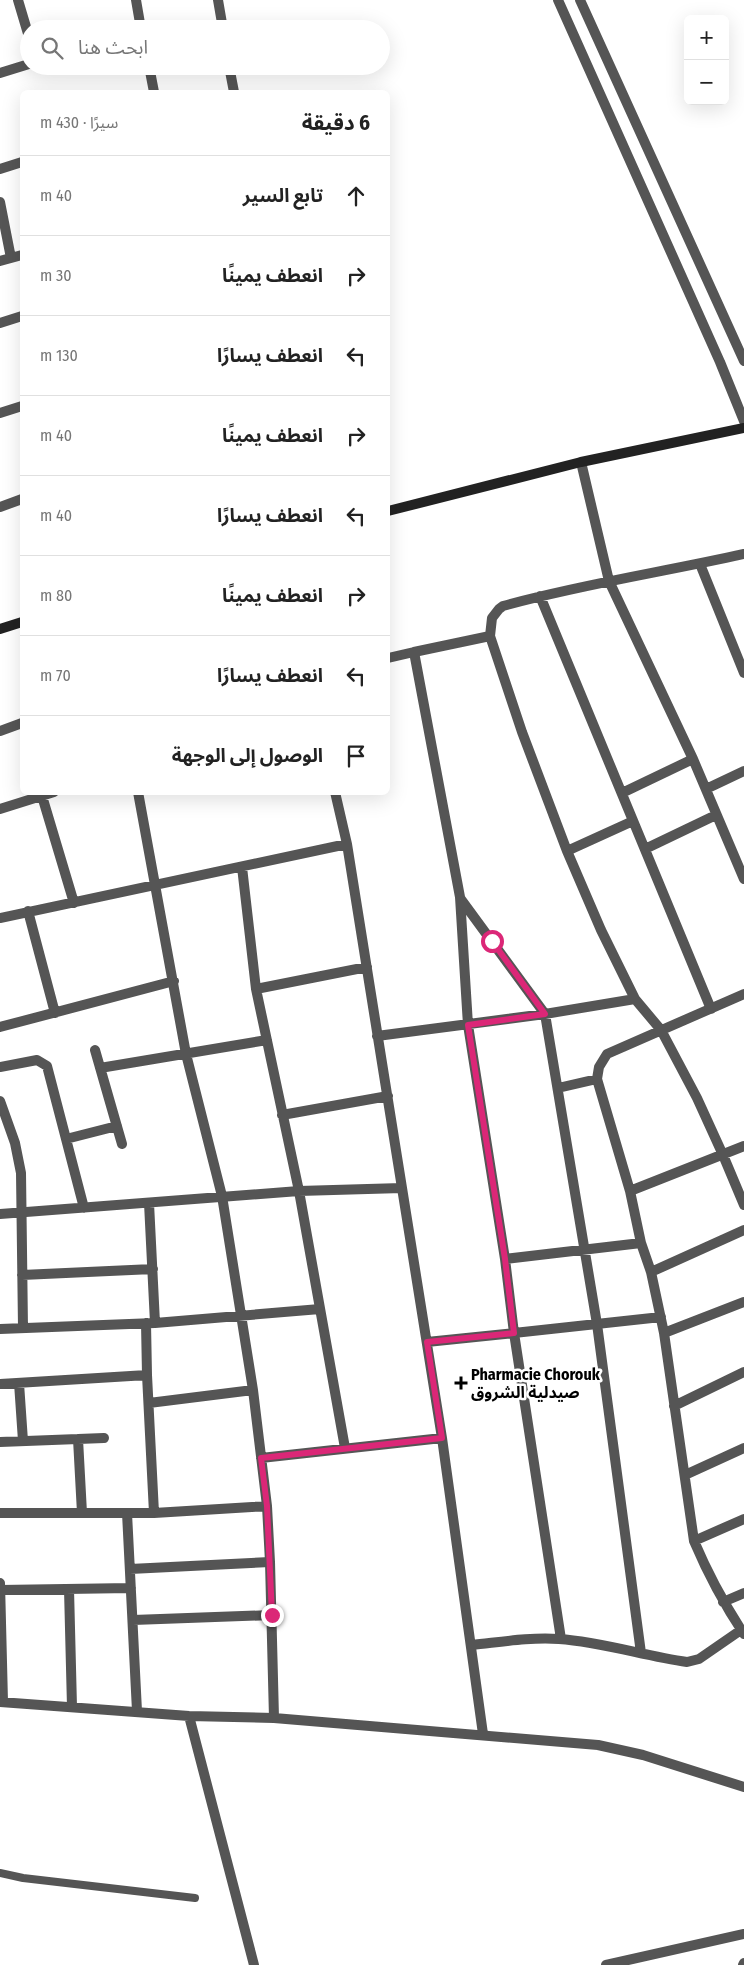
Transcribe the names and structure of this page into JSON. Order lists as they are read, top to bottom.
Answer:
{
  "places": {
    "health": ["Pharmacie Chorouk صيدلية الشروق"]
  },
  "page": {
    "map_buttons": ["+", "−"],
    "search": "ابحث هنا",
    "heading": ["6 دقيقة", "سيرًا · 430 m"],
    "list": [
      ["تابع السير", "40 m"],
      ["انعطف يمينًا", "30 m"],
      ["انعطف يسارًا", "130 m"],
      ["انعطف يمينًا", "40 m"],
      ["انعطف يسارًا", "40 m"],
      ["انعطف يمينًا", "80 m"],
      ["انعطف يسارًا", "70 m"],
      "الوصول إلى الوجهة"
    ]
  }
}
